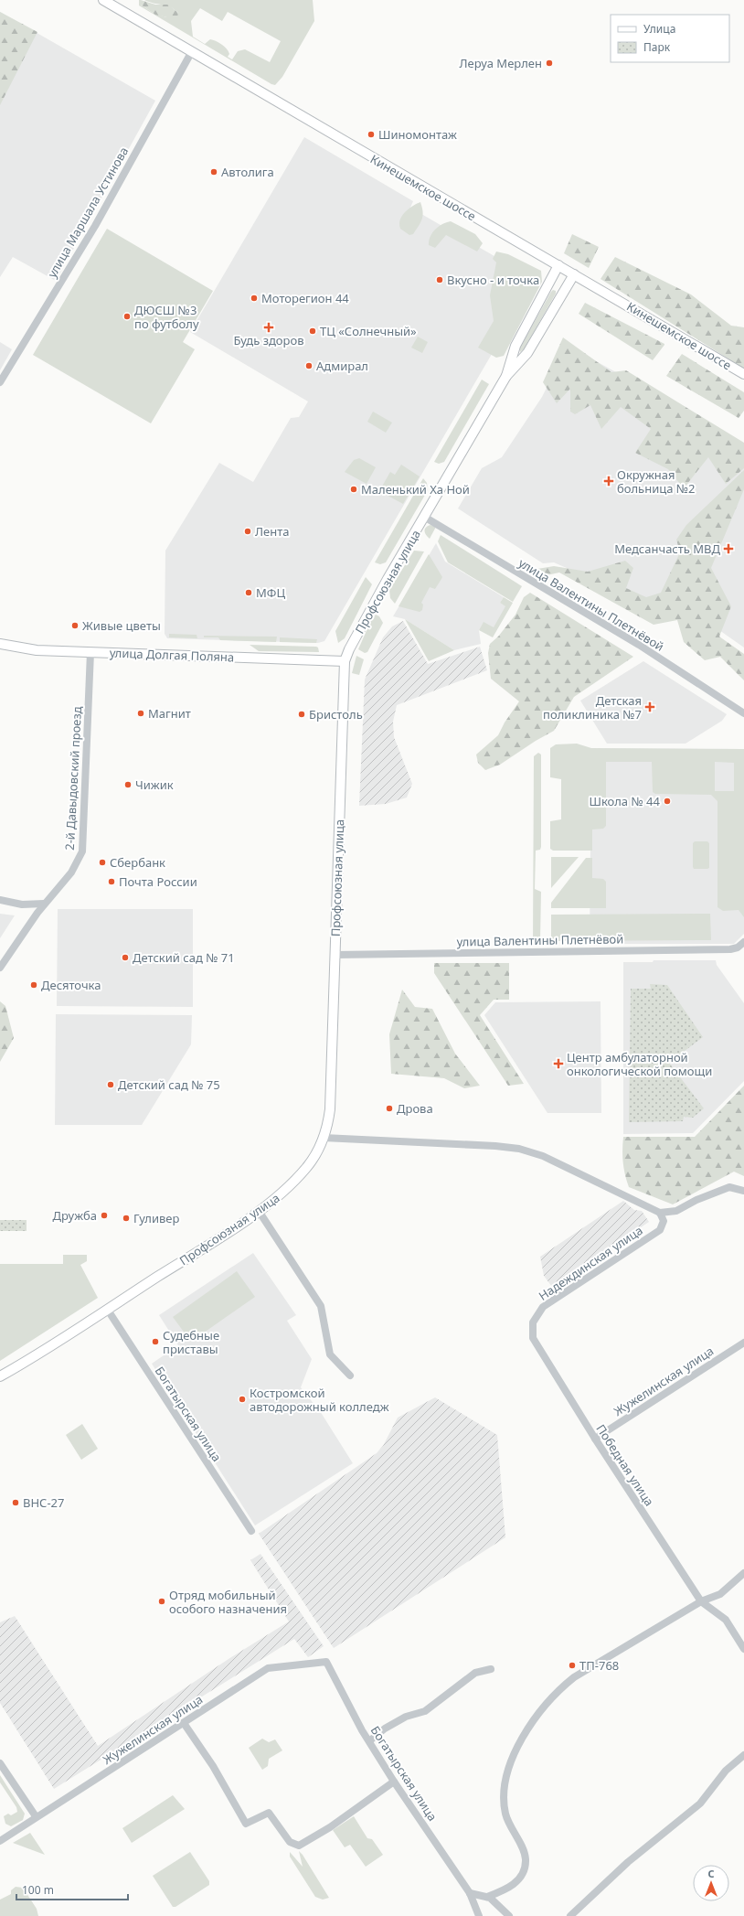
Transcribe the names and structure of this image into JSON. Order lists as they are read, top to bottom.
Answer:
{
  "streets": {
    "main road": ["Кинешемское шоссе", "Профсоюзная улица", "улица Долгая Поляна"],
    "street": [
      "улица Маршала Устинова",
      "улица Валентины Плетнёвой",
      "2-й Давыдовский проезд",
      "Надеждинская улица",
      "Жужелинская улица",
      "Богатырская улица",
      "Победная улица"
    ]
  },
  "crossings": [
    ["Кинешемское шоссе", "улица Маршала Устинова"],
    ["Кинешемское шоссе", "Профсоюзная улица"],
    ["Профсоюзная улица", "улица Валентины Плетнёвой"],
    ["Профсоюзная улица", "улица Долгая Поляна"],
    ["Профсоюзная улица", "Богатырская улица"],
    ["улица Долгая Поляна", "2-й Давыдовский проезд"],
    ["Надеждинская улица", "Победная улица"],
    ["Жужелинская улица", "Богатырская улица"],
    ["Жужелинская улица", "Победная улица"]
  ],
  "places": {
    "other": [
      "Леруа Мерлен",
      "Шиномонтаж",
      "Автолига",
      "Вкусно - и точка",
      "Моторегион 44",
      "ДЮСШ №3 по футболу",
      "ТЦ «Солнечный»",
      "Адмирал",
      "Маленький Ха Ной",
      "Лента",
      "МФЦ",
      "Живые цветы",
      "Магнит",
      "Бристоль",
      "Чижик",
      "Школа № 44",
      "Сбербанк",
      "Почта России",
      "Детский сад № 71",
      "Десяточка",
      "Детский сад № 75",
      "Дрова",
      "Дружба",
      "Гуливер",
      "Судебные приставы",
      "Костромской автодорожный колледж",
      "ВНС-27",
      "Отряд мобильный особого назначения",
      "ТП-768"
    ],
    "health": [
      "Будь здоров",
      "Окружная больница №2",
      "Медсанчасть МВД",
      "Детская поликлиника №7",
      "Центр амбулаторной онкологической помощи"
    ]
  },
  "legend": ["Улица", "Парк"],
  "scale_bar": "100 m",
  "north": "top"
}
